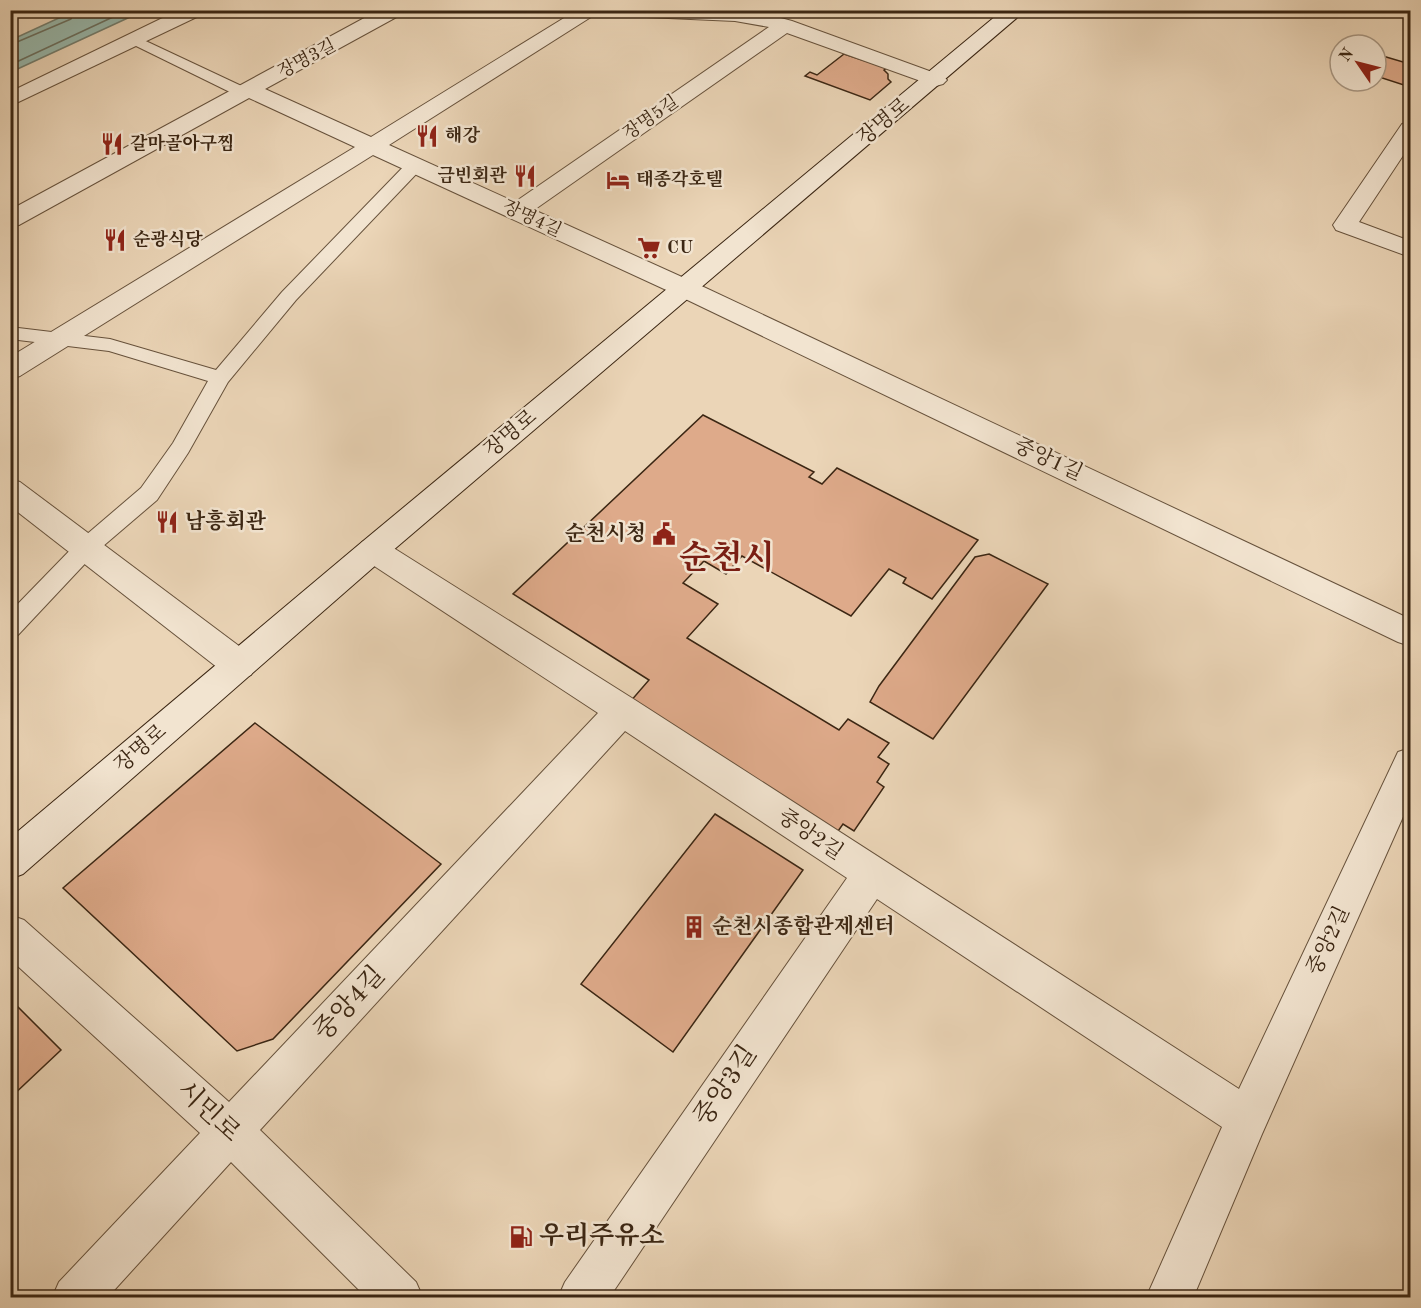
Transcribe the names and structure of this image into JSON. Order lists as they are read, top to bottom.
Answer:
{
  "streets": {
    "street": [
      "장명3길",
      "장명5길",
      "장명로",
      "장명4길",
      "중앙1길",
      "중앙2길",
      "중앙4길",
      "중앙3길",
      "시민로"
    ]
  },
  "crossings": [
    ["장명3길", "장명4길"],
    ["장명5길", "장명4길"],
    ["장명로", "장명4길"],
    ["장명로", "중앙1길"],
    ["장명로", "중앙2길"],
    ["장명4길", "중앙1길"],
    ["중앙2길", "중앙4길"],
    ["중앙2길", "중앙3길"],
    ["중앙4길", "시민로"]
  ],
  "districts": ["순천시"],
  "places": {
    "restaurant": [
      "해강",
      "갈마골아구찜",
      "금빈회관",
      "순광식당",
      "남흥회관"
    ],
    "hotel": ["태종각호텔"],
    "supermarket": ["CU"],
    "public building": ["순천시청"],
    "building": ["순천시종합관제센터"],
    "fuel station": ["우리주유소"]
  },
  "north": "top left"
}
